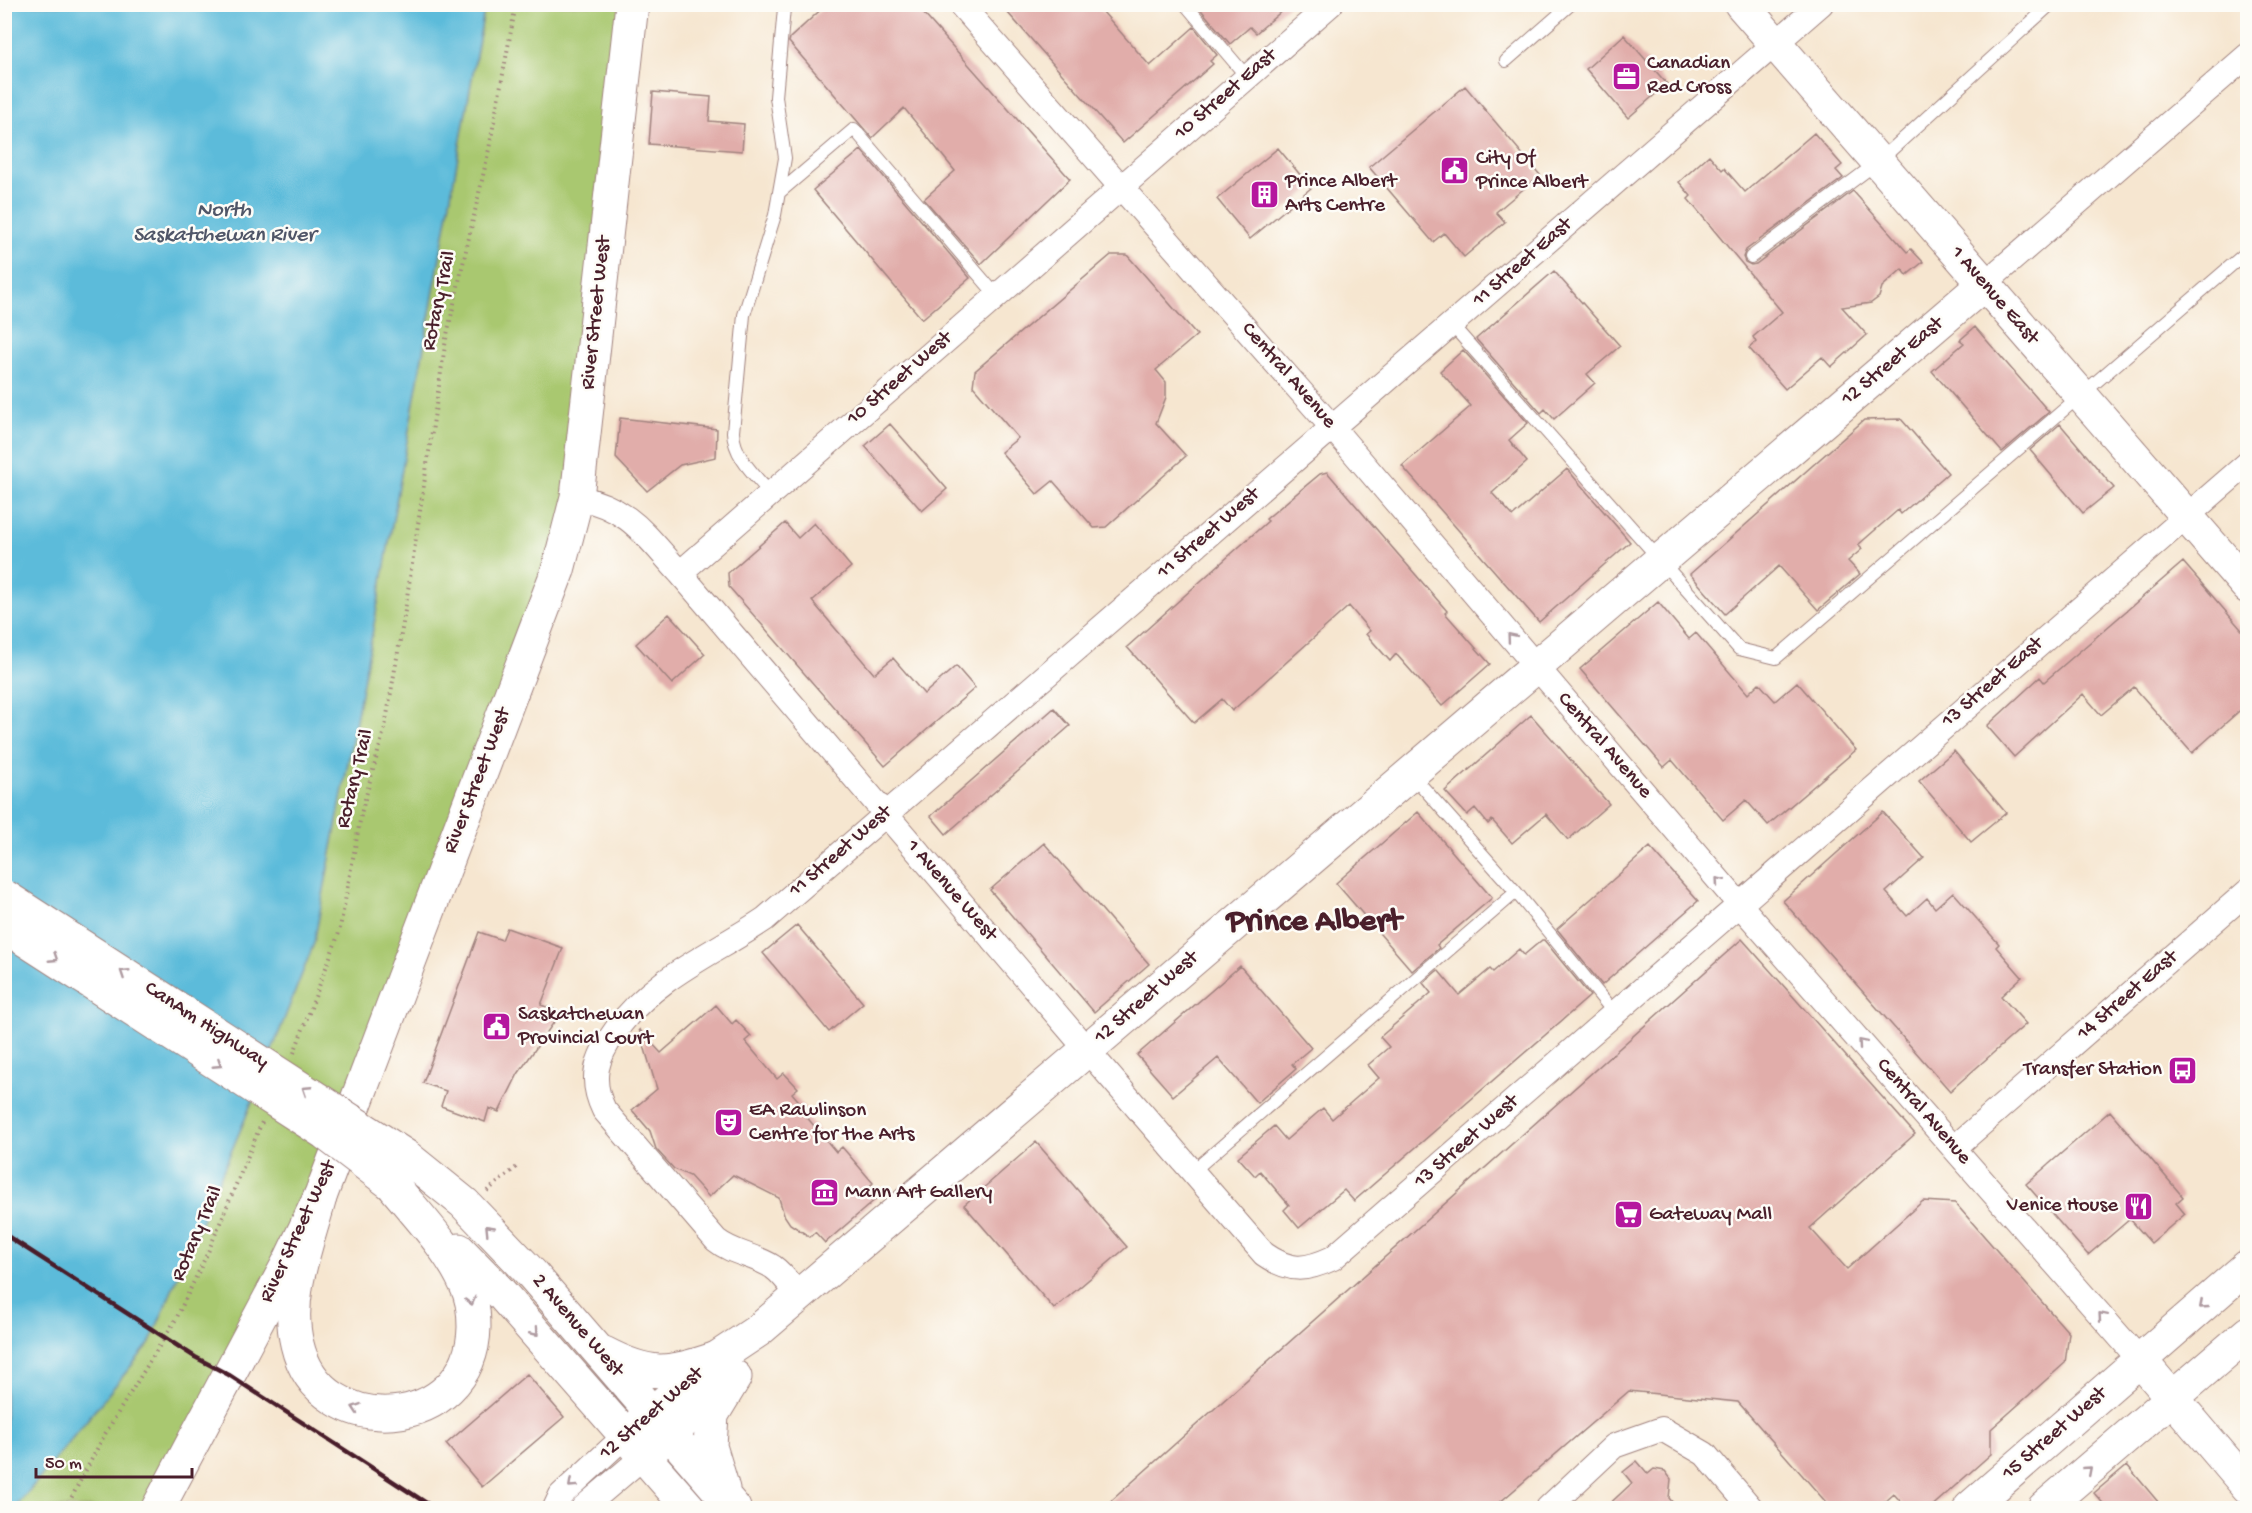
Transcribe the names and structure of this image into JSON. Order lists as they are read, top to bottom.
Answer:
{
  "streets": {
    "main road": [
      "1 Avenue East",
      "River Street West",
      "12 Street East",
      "Central Avenue",
      "12 Street West",
      "CanAm Highway",
      "2 Avenue West",
      "15 Street West"
    ],
    "street": [
      "10 Street East",
      "11 Street East",
      "10 Street West",
      "11 Street West",
      "13 Street East",
      "1 Avenue West",
      "14 Street East",
      "13 Street West"
    ],
    "path": ["Rotary Trail"]
  },
  "crossings": [
    ["10 Street East", "Central Avenue"],
    ["10 Street East", "10 Street West"],
    ["11 Street East", "1 Avenue East"],
    ["11 Street East", "Central Avenue"],
    ["11 Street East", "11 Street West"],
    ["1 Avenue East", "12 Street East"],
    ["1 Avenue East", "13 Street East"],
    ["River Street West", "1 Avenue West"],
    ["12 Street East", "Central Avenue"],
    ["12 Street East", "12 Street West"],
    ["Central Avenue", "10 Street West"],
    ["Central Avenue", "11 Street West"],
    ["Central Avenue", "13 Street East"],
    ["Central Avenue", "14 Street East"],
    ["Central Avenue", "12 Street West"],
    ["Central Avenue", "13 Street West"],
    ["Central Avenue", "15 Street West"],
    ["10 Street West", "1 Avenue West"],
    ["11 Street West", "1 Avenue West"],
    ["11 Street West", "12 Street West"],
    ["13 Street East", "13 Street West"],
    ["1 Avenue West", "12 Street West"],
    ["1 Avenue West", "13 Street West"],
    ["12 Street West", "2 Avenue West"],
    ["CanAm Highway", "2 Avenue West"]
  ],
  "one_way": ["Central Avenue"],
  "districts": ["Prince Albert"],
  "water": ["North Saskatchewan River"],
  "places": {
    "office": ["Canadian Red Cross"],
    "public building": ["City Of Prince Albert", "Saskatchewan Provincial Court"],
    "building": ["Prince Albert Arts Centre"],
    "bus stop": ["Transfer Station"],
    "theatre": ["EA Rawlinson Centre for the Arts"],
    "museum": ["Mann Art Gallery"],
    "restaurant": ["Venice House"],
    "supermarket": ["Gateway Mall"]
  },
  "scale_bar": "50 m"
}
